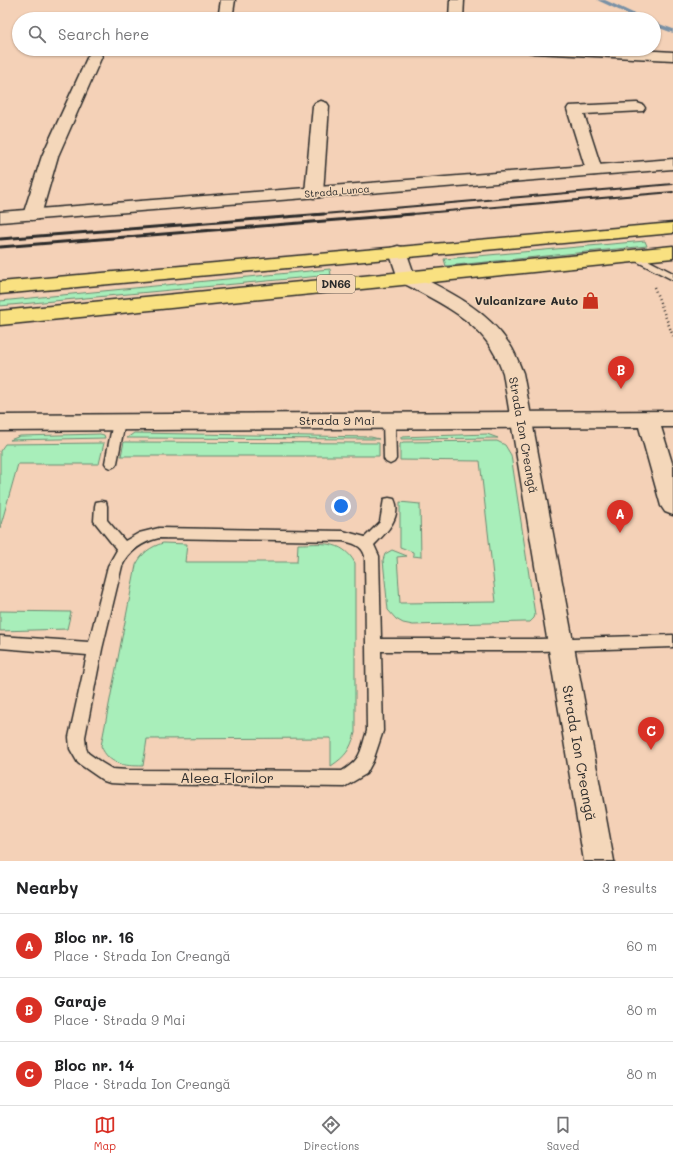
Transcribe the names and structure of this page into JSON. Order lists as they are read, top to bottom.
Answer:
{
  "streets": {
    "main road": ["DN66"],
    "street": ["Strada Lunca", "Strada 9 Mai", "Strada Ion Creangă"],
    "lane": ["Aleea Florilor"]
  },
  "crossings": [
    ["DN66", "Strada Ion Creangă"],
    ["Strada 9 Mai", "Strada Ion Creangă"]
  ],
  "places": {
    "shop": ["Vulcanizare Auto"]
  },
  "page": {
    "search": "Search here",
    "pins": ["B", "A", "C"],
    "heading": ["Nearby", "3 results"],
    "list": [
      {
        "mark": "A",
        "name": "Bloc nr. 16",
        "note": "Place · Strada Ion Creangă",
        "value": "60 m"
      },
      {
        "mark": "B",
        "name": "Garaje",
        "note": "Place · Strada 9 Mai",
        "value": "80 m"
      },
      {
        "mark": "C",
        "name": "Bloc nr. 14",
        "note": "Place · Strada Ion Creangă",
        "value": "80 m"
      }
    ],
    "nav": ["Map", "Directions", "Saved"]
  }
}
